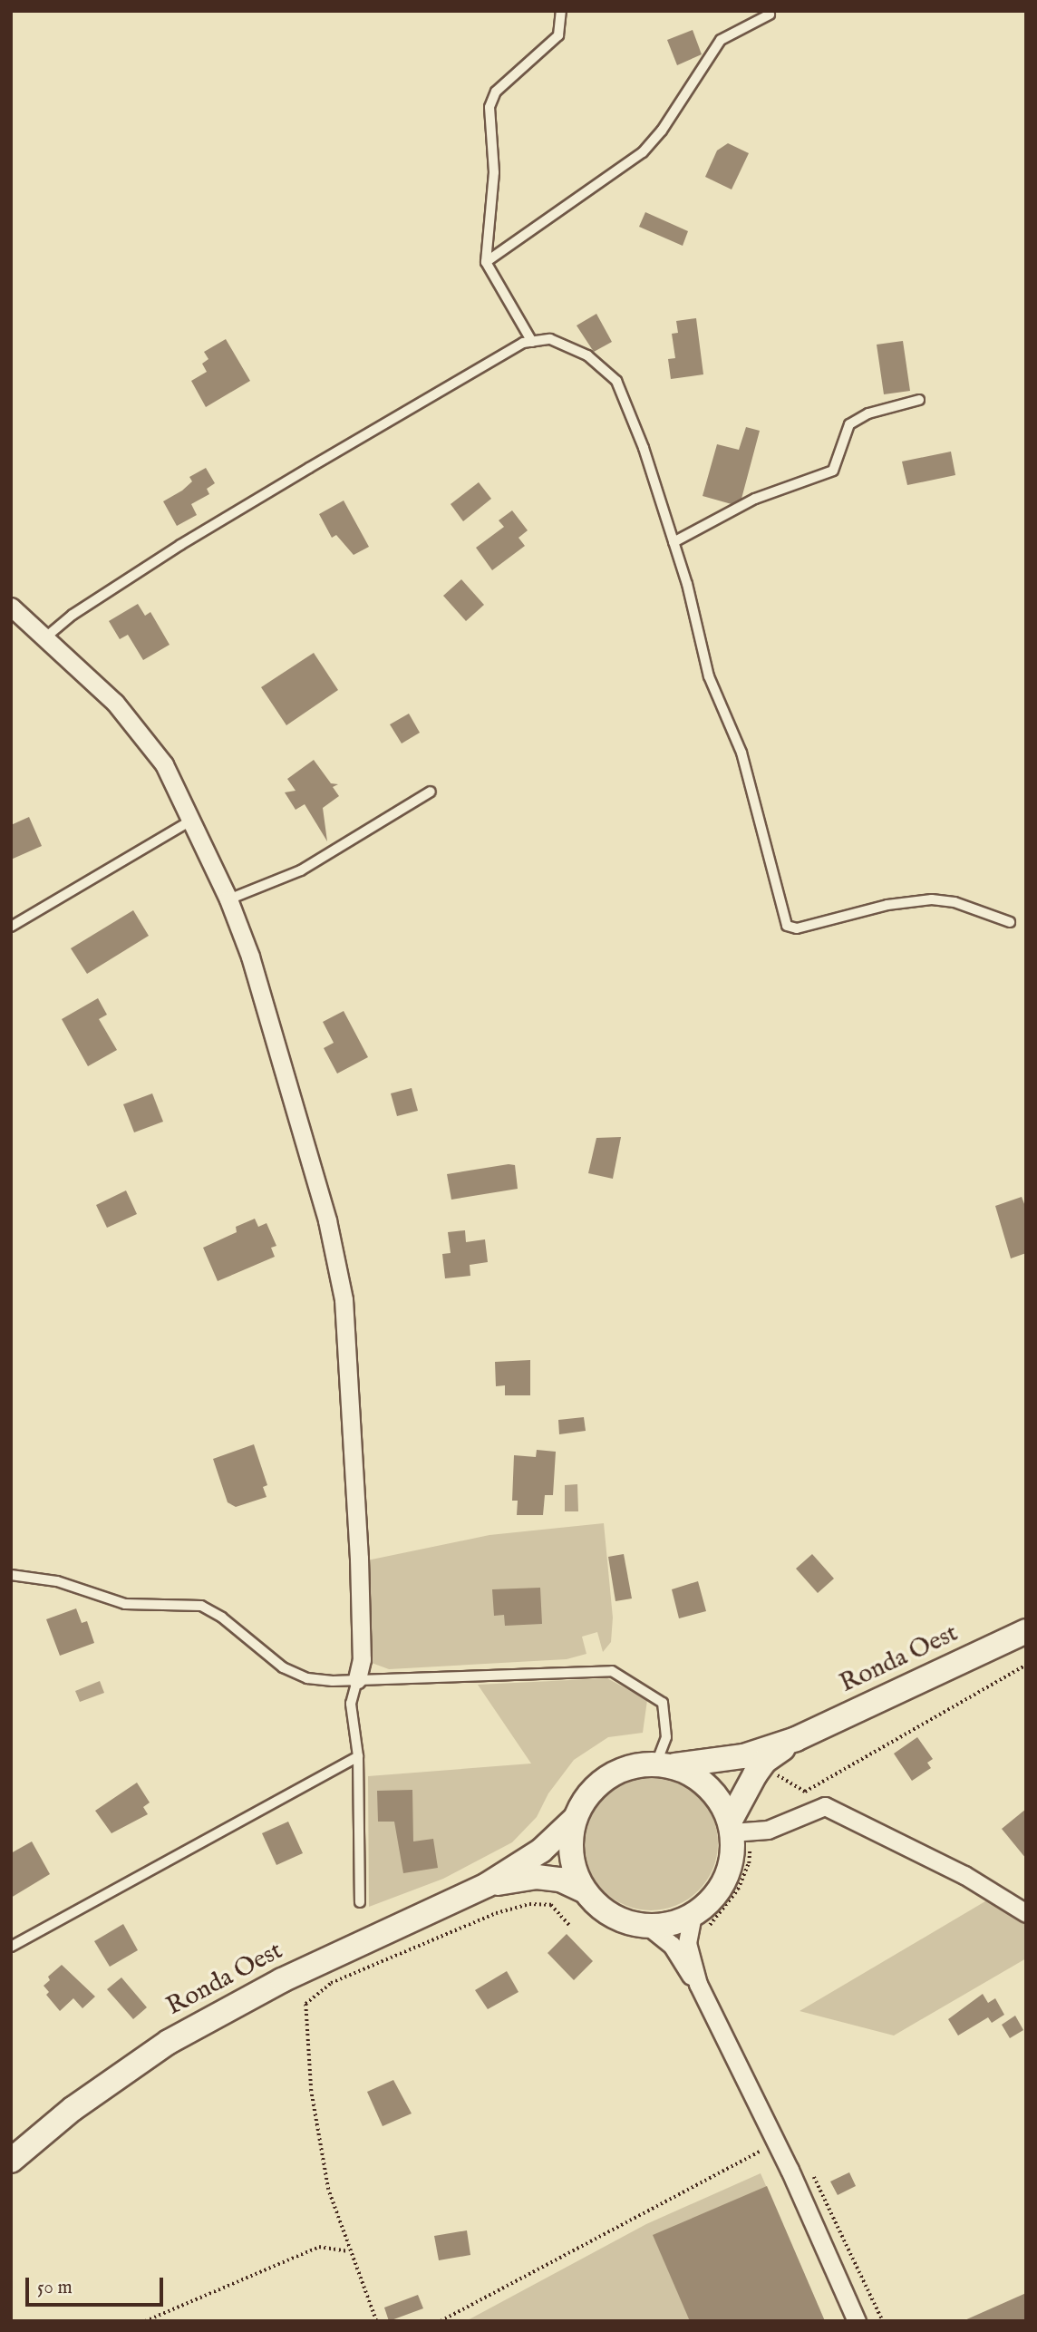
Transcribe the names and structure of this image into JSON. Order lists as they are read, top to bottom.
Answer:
{
  "streets": {
    "main road": ["Ronda Oest"]
  },
  "scale_bar": "50 m"
}
